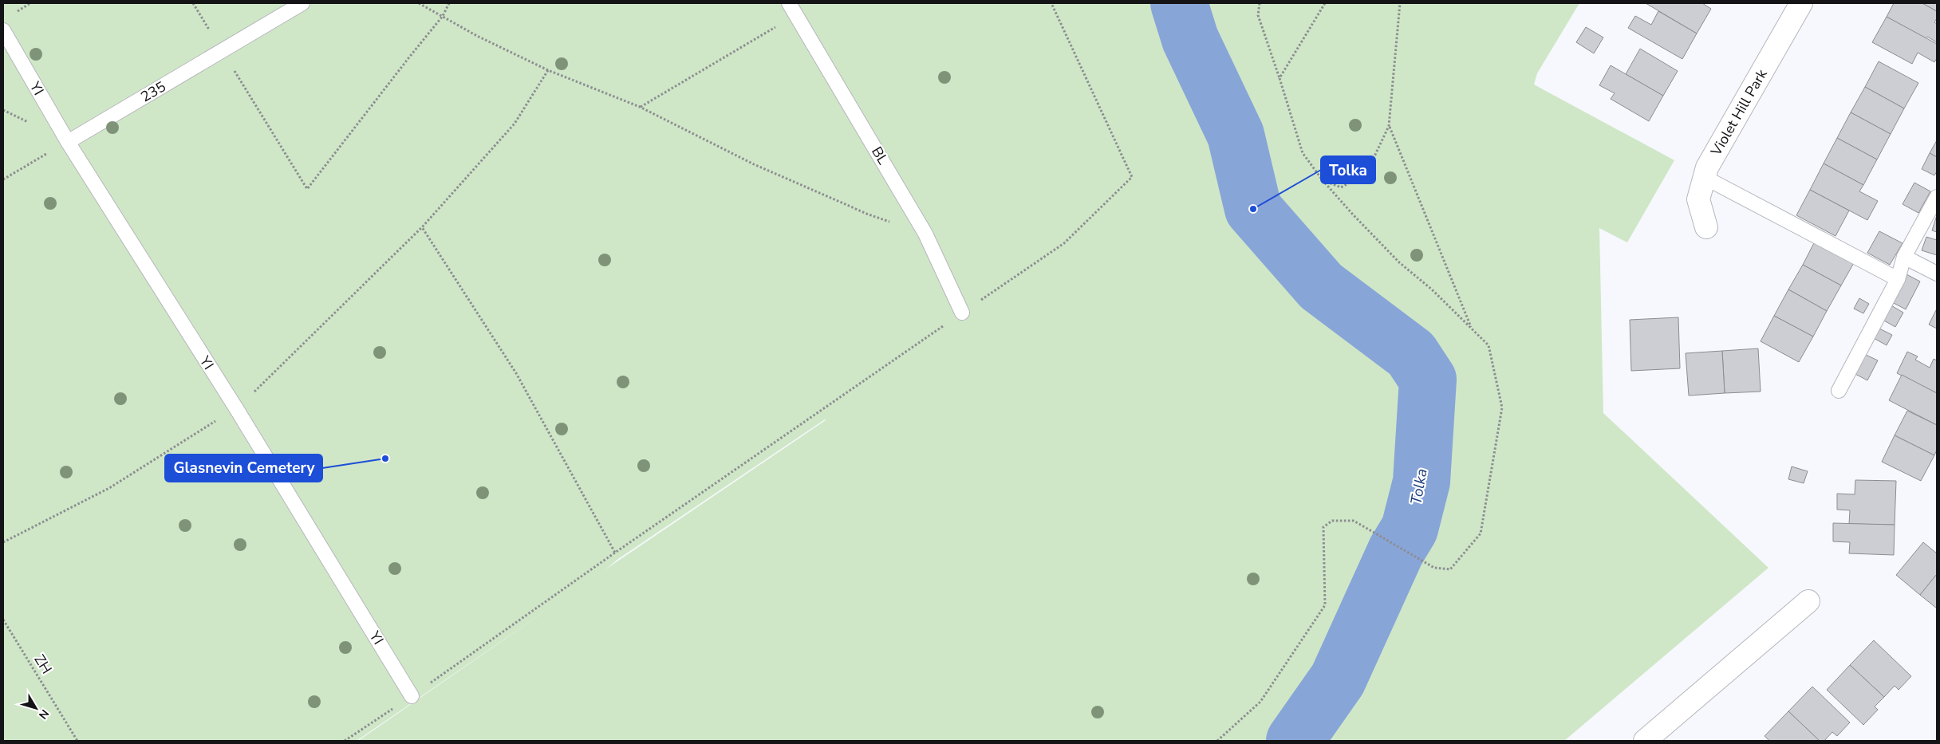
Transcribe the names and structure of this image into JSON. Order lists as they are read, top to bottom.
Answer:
{
  "streets": {
    "street": ["Violet Hill Park"],
    "lane": ["YI", "235", "BL"],
    "path": ["ZH"]
  },
  "crossings": [
    ["YI", "235"]
  ],
  "water": ["Tolka"],
  "places": ["Tolka", "Glasnevin Cemetery"],
  "north": "bottom right"
}
